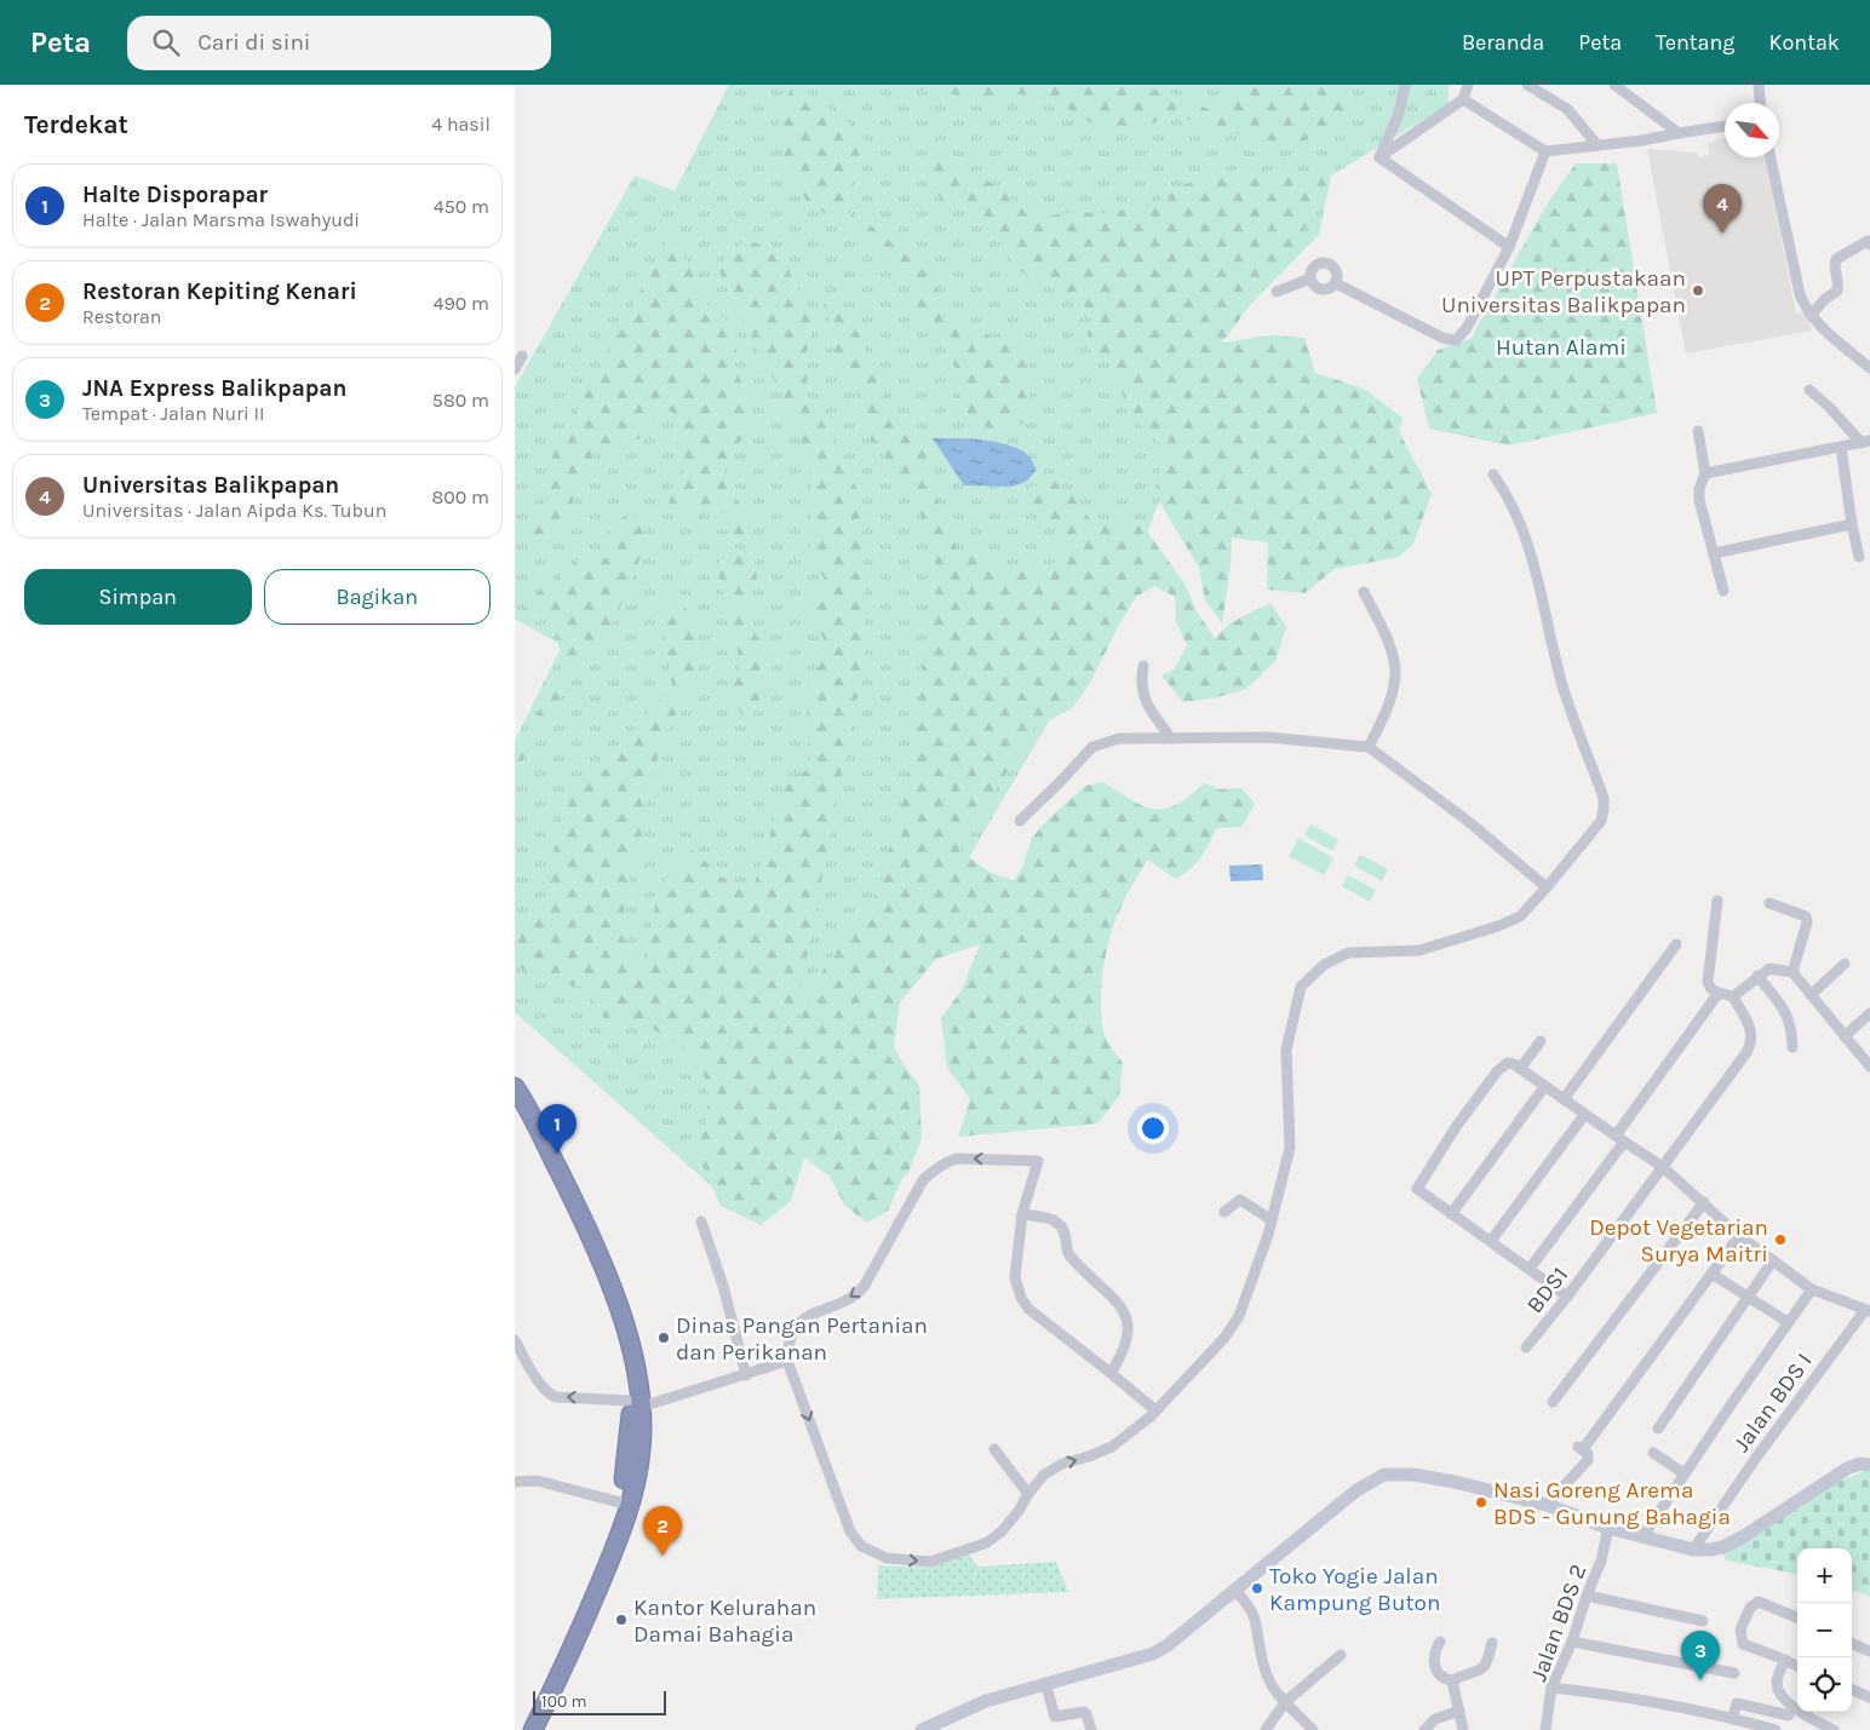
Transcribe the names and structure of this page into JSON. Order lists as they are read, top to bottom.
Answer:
{
  "streets": {
    "street": ["BDS1", "Jalan BDS I", "Jalan BDS 2"]
  },
  "parks": ["Hutan Alami"],
  "places": [
    "UPT Perpustakaan Universitas Balikpapan",
    "Depot Vegetarian Surya Maitri",
    "Dinas Pangan Pertanian dan Perikanan",
    "Nasi Goreng Arema BDS - Gunung Bahagia",
    "Toko Yogie Jalan Kampung Buton",
    "Kantor Kelurahan Damai Bahagia"
  ],
  "scale_bar": "100 m",
  "north": "bottom right",
  "page": {
    "header": "Peta",
    "search": "Cari di sini",
    "nav": [
      "Beranda",
      "Peta",
      "Tentang",
      "Kontak"
    ],
    "heading": ["Terdekat", "4 hasil"],
    "list": [
      {
        "mark": "1",
        "name": "Halte Disporapar",
        "note": "Halte · Jalan Marsma Iswahyudi",
        "value": "450 m"
      },
      {
        "mark": "2",
        "name": "Restoran Kepiting Kenari",
        "note": "Restoran",
        "value": "490 m"
      },
      {
        "mark": "3",
        "name": "JNA Express Balikpapan",
        "note": "Tempat · Jalan Nuri II",
        "value": "580 m"
      },
      {
        "mark": "4",
        "name": "Universitas Balikpapan",
        "note": "Universitas · Jalan Aipda Ks. Tubun",
        "value": "800 m"
      }
    ],
    "pins": [
      "4",
      "1",
      "2",
      "3"
    ],
    "buttons": ["Simpan", "Bagikan"],
    "map_buttons": ["+", "−"],
    "scale": "100 m"
  }
}
